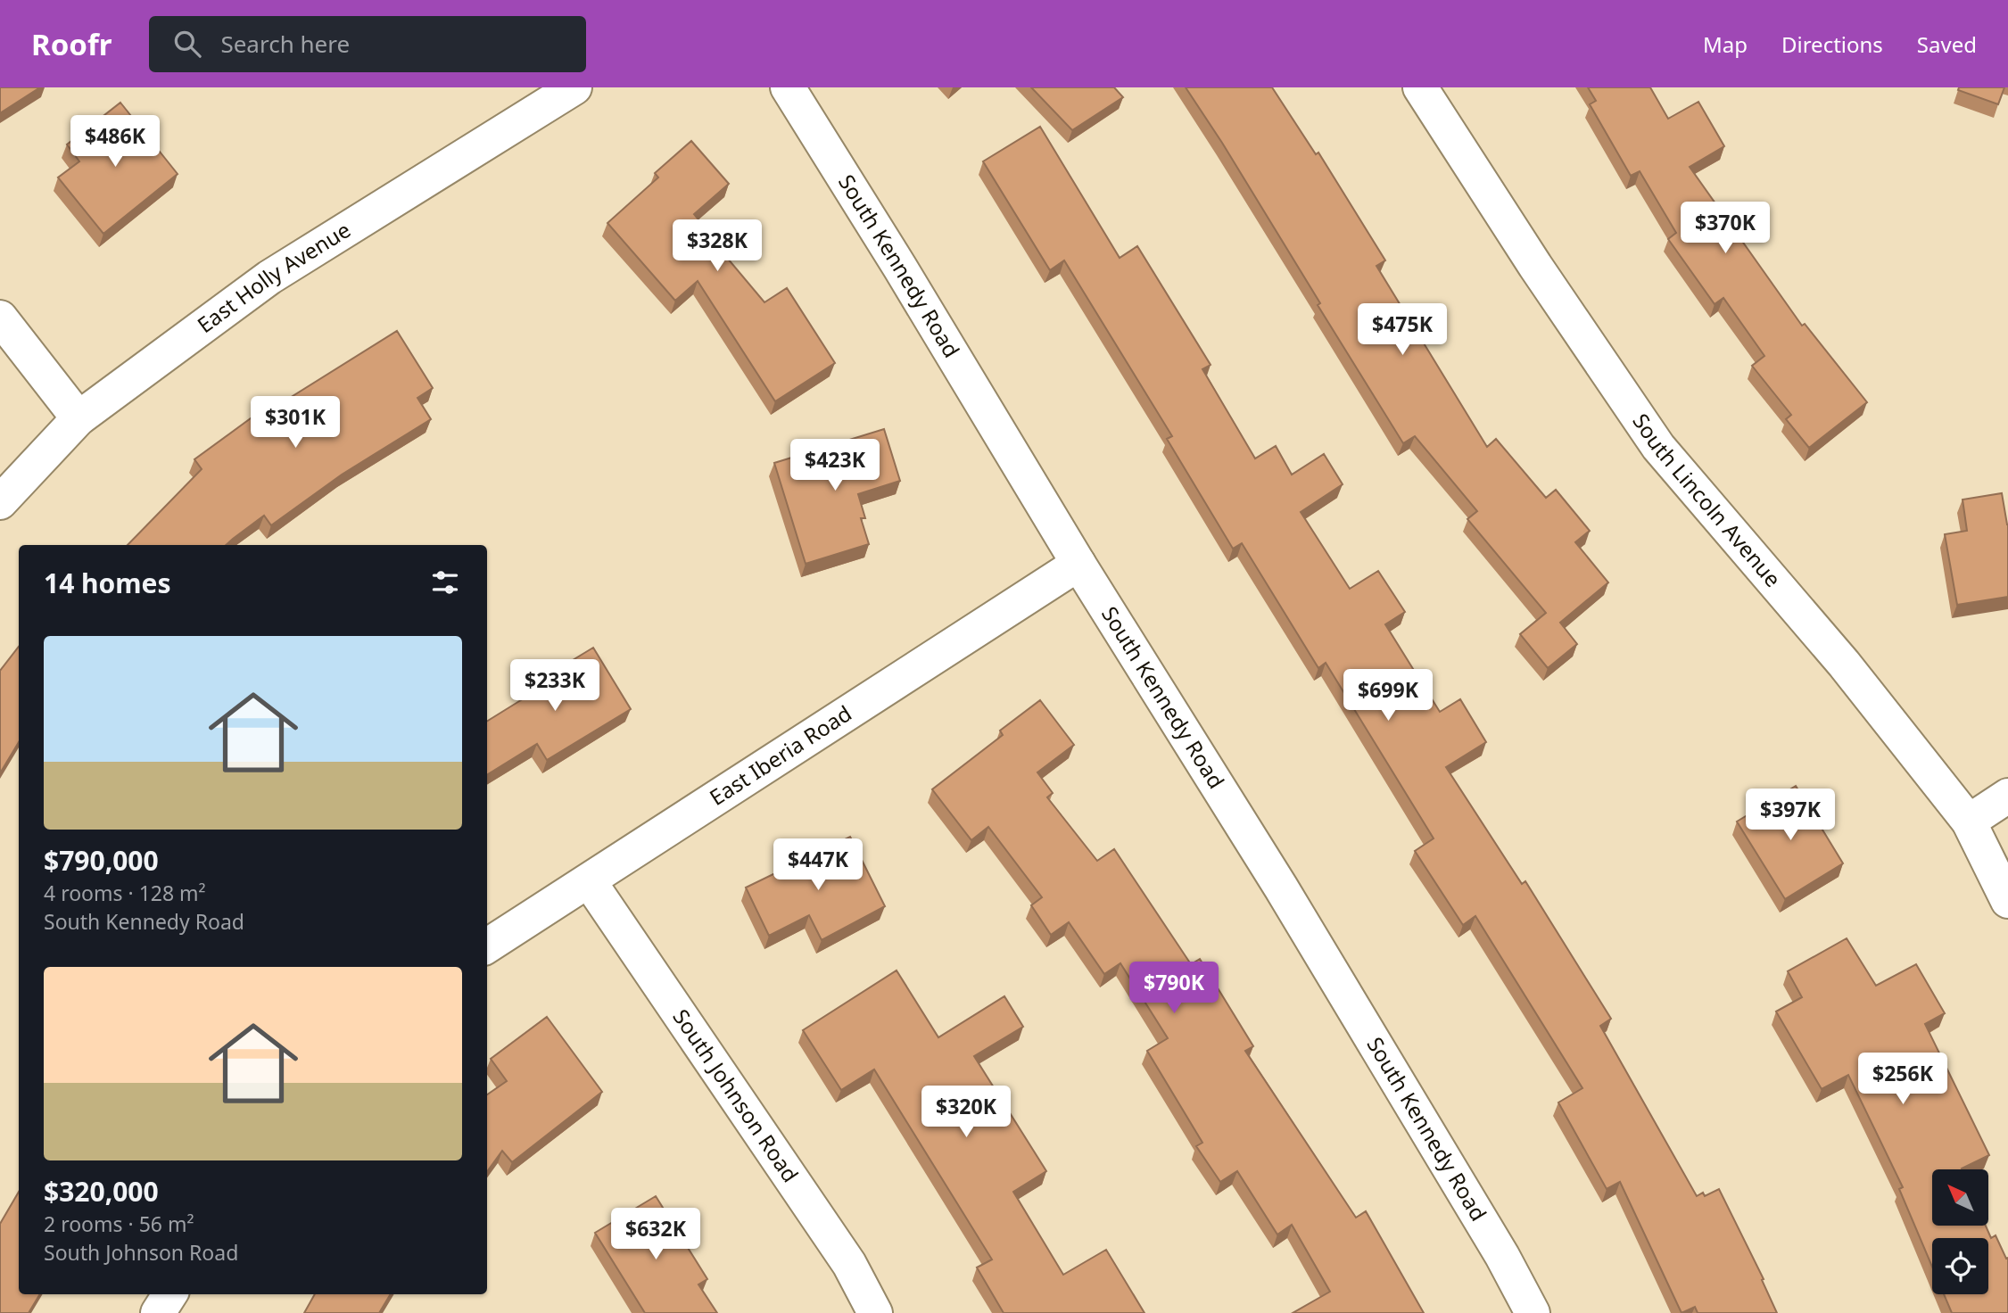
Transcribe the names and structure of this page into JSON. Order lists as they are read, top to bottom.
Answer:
{
  "streets": {
    "street": [
      "South Kennedy Road",
      "East Holly Avenue",
      "South Lincoln Avenue",
      "East Iberia Road",
      "South Johnson Road"
    ]
  },
  "crossings": [
    ["South Kennedy Road", "East Iberia Road"],
    ["East Iberia Road", "South Johnson Road"]
  ],
  "north": "top left",
  "page": {
    "header": "Roofr",
    "search": "Search here",
    "nav": ["Map", "Directions", "Saved"],
    "price": [
      "$486K",
      "$370K",
      "$328K",
      "$475K",
      "$301K",
      "$423K",
      "$233K",
      "$699K",
      "$397K",
      "$447K",
      "$790K",
      "$256K",
      "$320K",
      "$632K"
    ],
    "heading": "14 homes",
    "list": [
      {
        "name": "$790,000",
        "note": "4 rooms · 128 m² · South Kennedy Road"
      },
      {
        "name": "$320,000",
        "note": "2 rooms · 56 m² · South Johnson Road"
      }
    ]
  }
}
